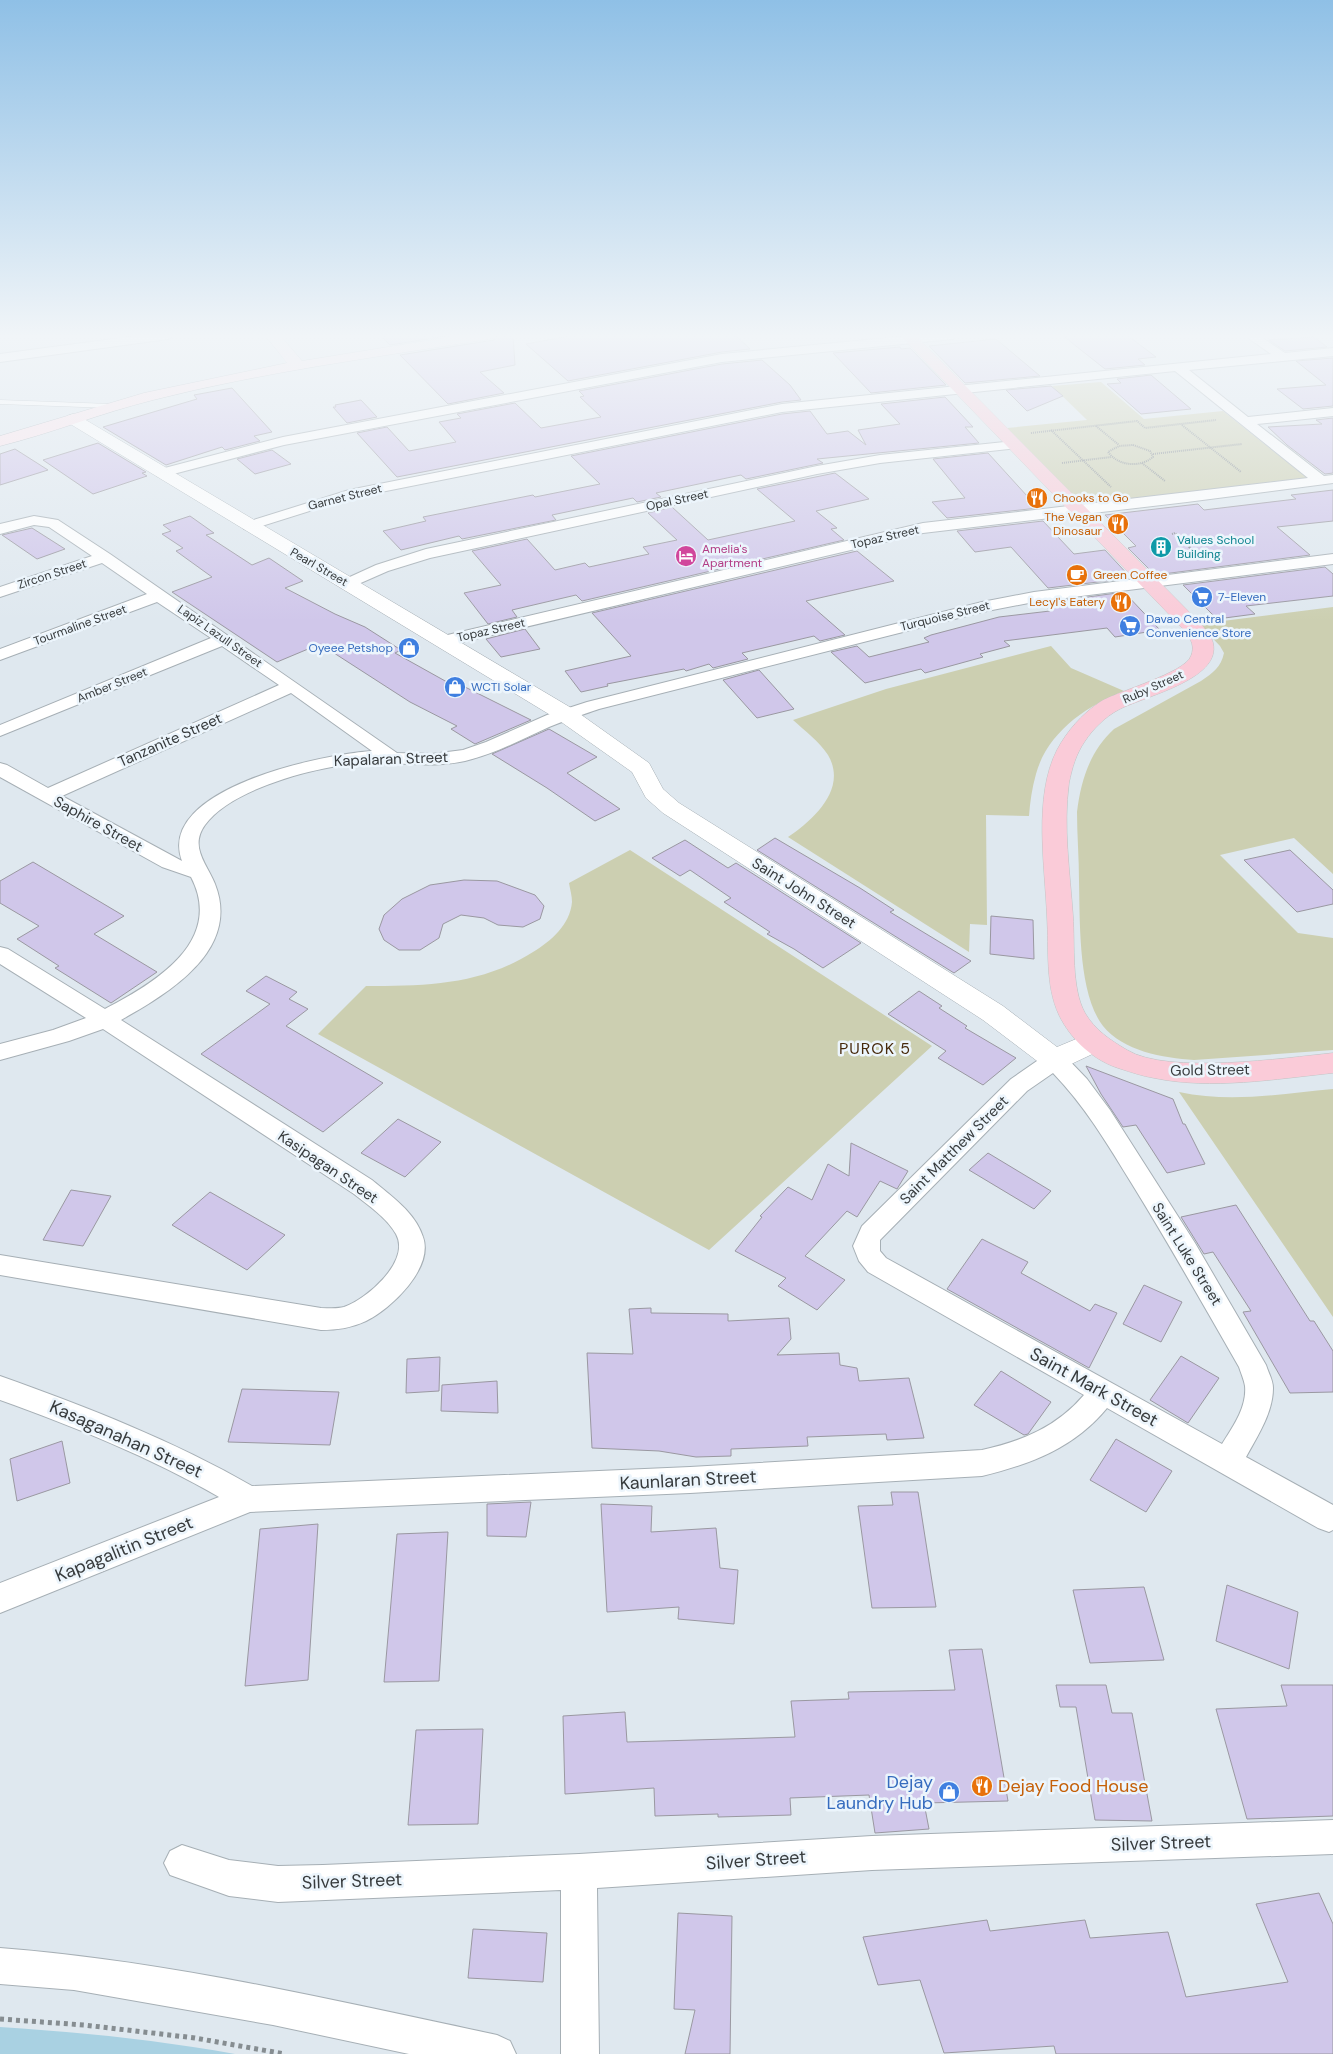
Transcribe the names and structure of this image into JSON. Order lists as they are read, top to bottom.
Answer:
{
  "streets": {
    "main road": ["Ruby Street", "Gold Street"],
    "street": [
      "Garnet Street",
      "Opal Street",
      "Topaz Street",
      "Pearl Street",
      "Zircon Street",
      "Turquoise Street",
      "Tourmaline Street",
      "Lapiz Lazull Street",
      "Amber Street",
      "Tanzanite Street",
      "Kapalaran Street",
      "Saphire Street",
      "Saint John Street",
      "Saint Matthew Street",
      "Kasipagan Street",
      "Saint Luke Street",
      "Saint Mark Street",
      "Kasaganahan Street",
      "Kaunlaran Street",
      "Kapagalitin Street",
      "Silver Street"
    ]
  },
  "crossings": [
    ["Garnet Street", "Pearl Street"],
    ["Opal Street", "Pearl Street"],
    ["Opal Street", "Ruby Street"],
    ["Topaz Street", "Pearl Street"],
    ["Topaz Street", "Ruby Street"],
    ["Pearl Street", "Turquoise Street"],
    ["Pearl Street", "Kapalaran Street"],
    ["Pearl Street", "Saint John Street"],
    ["Zircon Street", "Lapiz Lazull Street"],
    ["Turquoise Street", "Ruby Street"],
    ["Turquoise Street", "Kapalaran Street"],
    ["Turquoise Street", "Saint John Street"],
    ["Tourmaline Street", "Lapiz Lazull Street"],
    ["Lapiz Lazull Street", "Amber Street"],
    ["Lapiz Lazull Street", "Tanzanite Street"],
    ["Lapiz Lazull Street", "Kapalaran Street"],
    ["Ruby Street", "Gold Street"],
    ["Tanzanite Street", "Saphire Street"],
    ["Kapalaran Street", "Saphire Street"],
    ["Kapalaran Street", "Saint John Street"],
    ["Kapalaran Street", "Kasipagan Street"],
    ["Saint John Street", "Saint Matthew Street"],
    ["Saint John Street", "Saint Luke Street"],
    ["Saint Matthew Street", "Saint Luke Street"],
    ["Saint Matthew Street", "Saint Mark Street"],
    ["Saint Luke Street", "Saint Mark Street"],
    ["Saint Mark Street", "Kaunlaran Street"],
    ["Kasaganahan Street", "Kaunlaran Street"],
    ["Kasaganahan Street", "Kapagalitin Street"],
    ["Kaunlaran Street", "Kapagalitin Street"]
  ],
  "districts": ["PUROK 5"],
  "places": {
    "restaurant": [
      "Chooks to Go",
      "The Vegan Dinosaur",
      "Lecyl's Eatery",
      "Dejay Food House"
    ],
    "building": ["Values School Building"],
    "hotel": ["Amelia's Apartment"],
    "cafe": ["Green Coffee"],
    "supermarket": ["7-Eleven", "Davao Central Convenience Store"],
    "shop": ["Oyeee Petshop", "WCTI Solar", "Dejay Laundry Hub"]
  }
}
